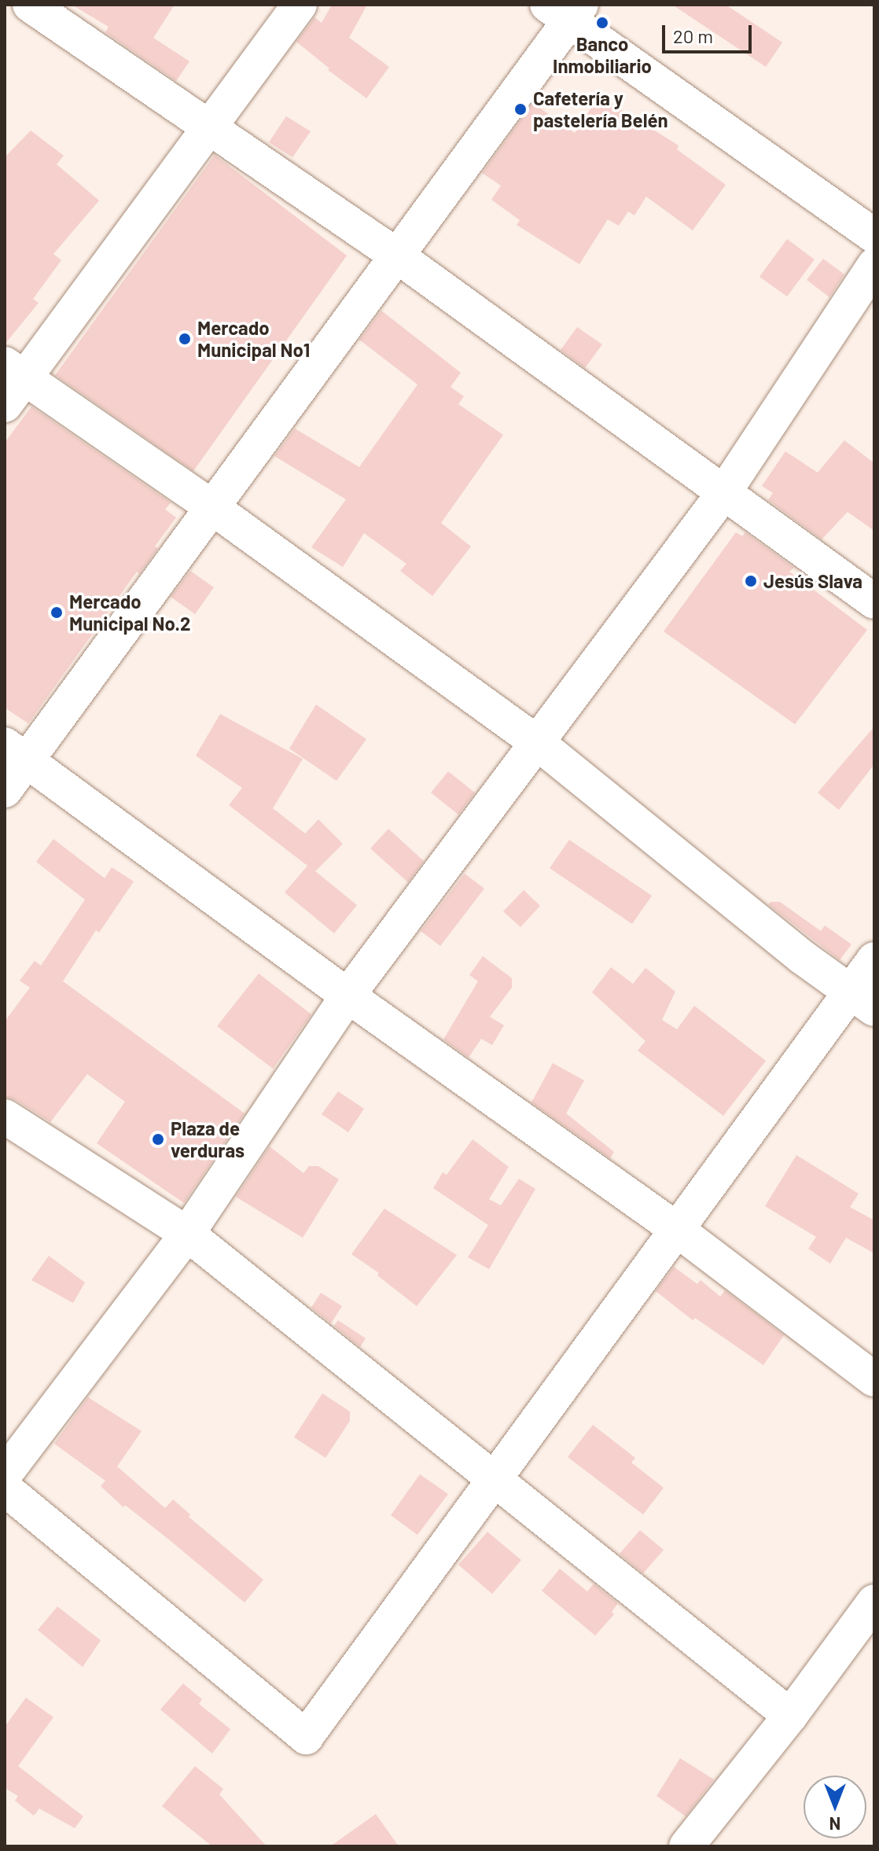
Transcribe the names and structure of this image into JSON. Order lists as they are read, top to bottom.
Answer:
{
  "places": [
    "Banco Inmobiliario",
    "Cafetería y pastelería Belén",
    "Mercado Municipal No1",
    "Jesús Slava",
    "Mercado Municipal No.2",
    "Plaza de verduras"
  ],
  "scale_bar": "20 m",
  "north": "bottom"
}
